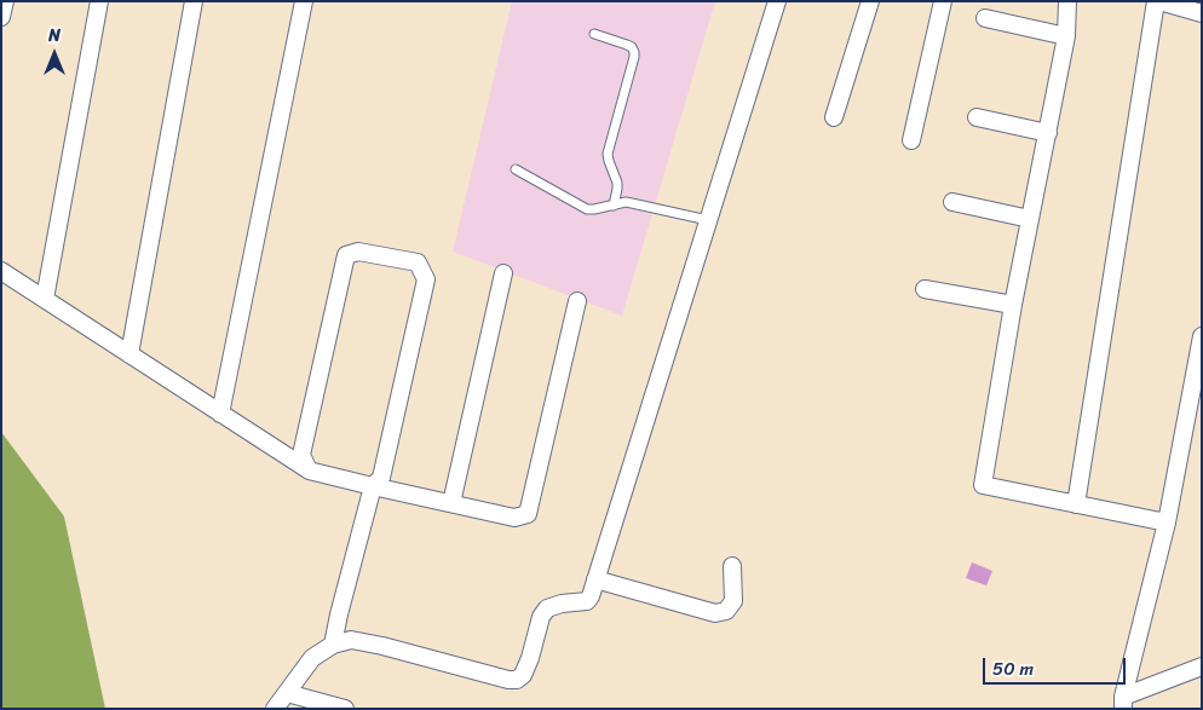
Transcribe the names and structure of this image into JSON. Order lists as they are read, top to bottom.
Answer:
{
  "scale_bar": "50 m",
  "north": "top"
}
